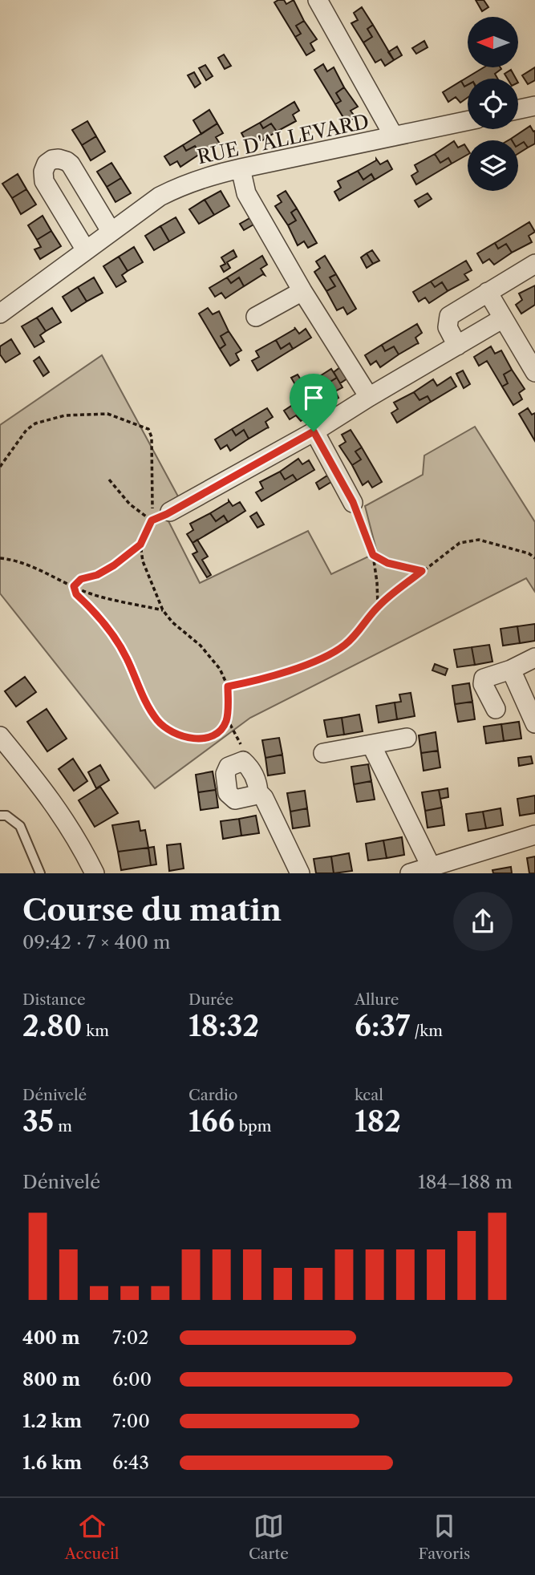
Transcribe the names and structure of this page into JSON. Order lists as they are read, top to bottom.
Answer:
{
  "streets": {
    "street": ["RUE D'ALLEVARD"]
  },
  "north": "left",
  "page": {
    "heading": ["Course du matin", "09:42 · 7 × 400 m"],
    "stats": [
      ["Distance", "2.80 km"],
      ["Durée", "18:32"],
      ["Allure", "6:37 /km"],
      ["Dénivelé", "35 m"],
      ["Cardio", "166 bpm"],
      ["kcal", "182"]
    ],
    "chart": ["Dénivelé", "184–188 m"],
    "list": [
      {
        "name": "400 m",
        "note": "7:02"
      },
      {
        "name": "800 m",
        "note": "6:00"
      },
      {
        "name": "1.2 km",
        "note": "7:00"
      },
      {
        "name": "1.6 km",
        "note": "6:43"
      }
    ],
    "tabs": ["Accueil", "Carte", "Favoris"]
  }
}
